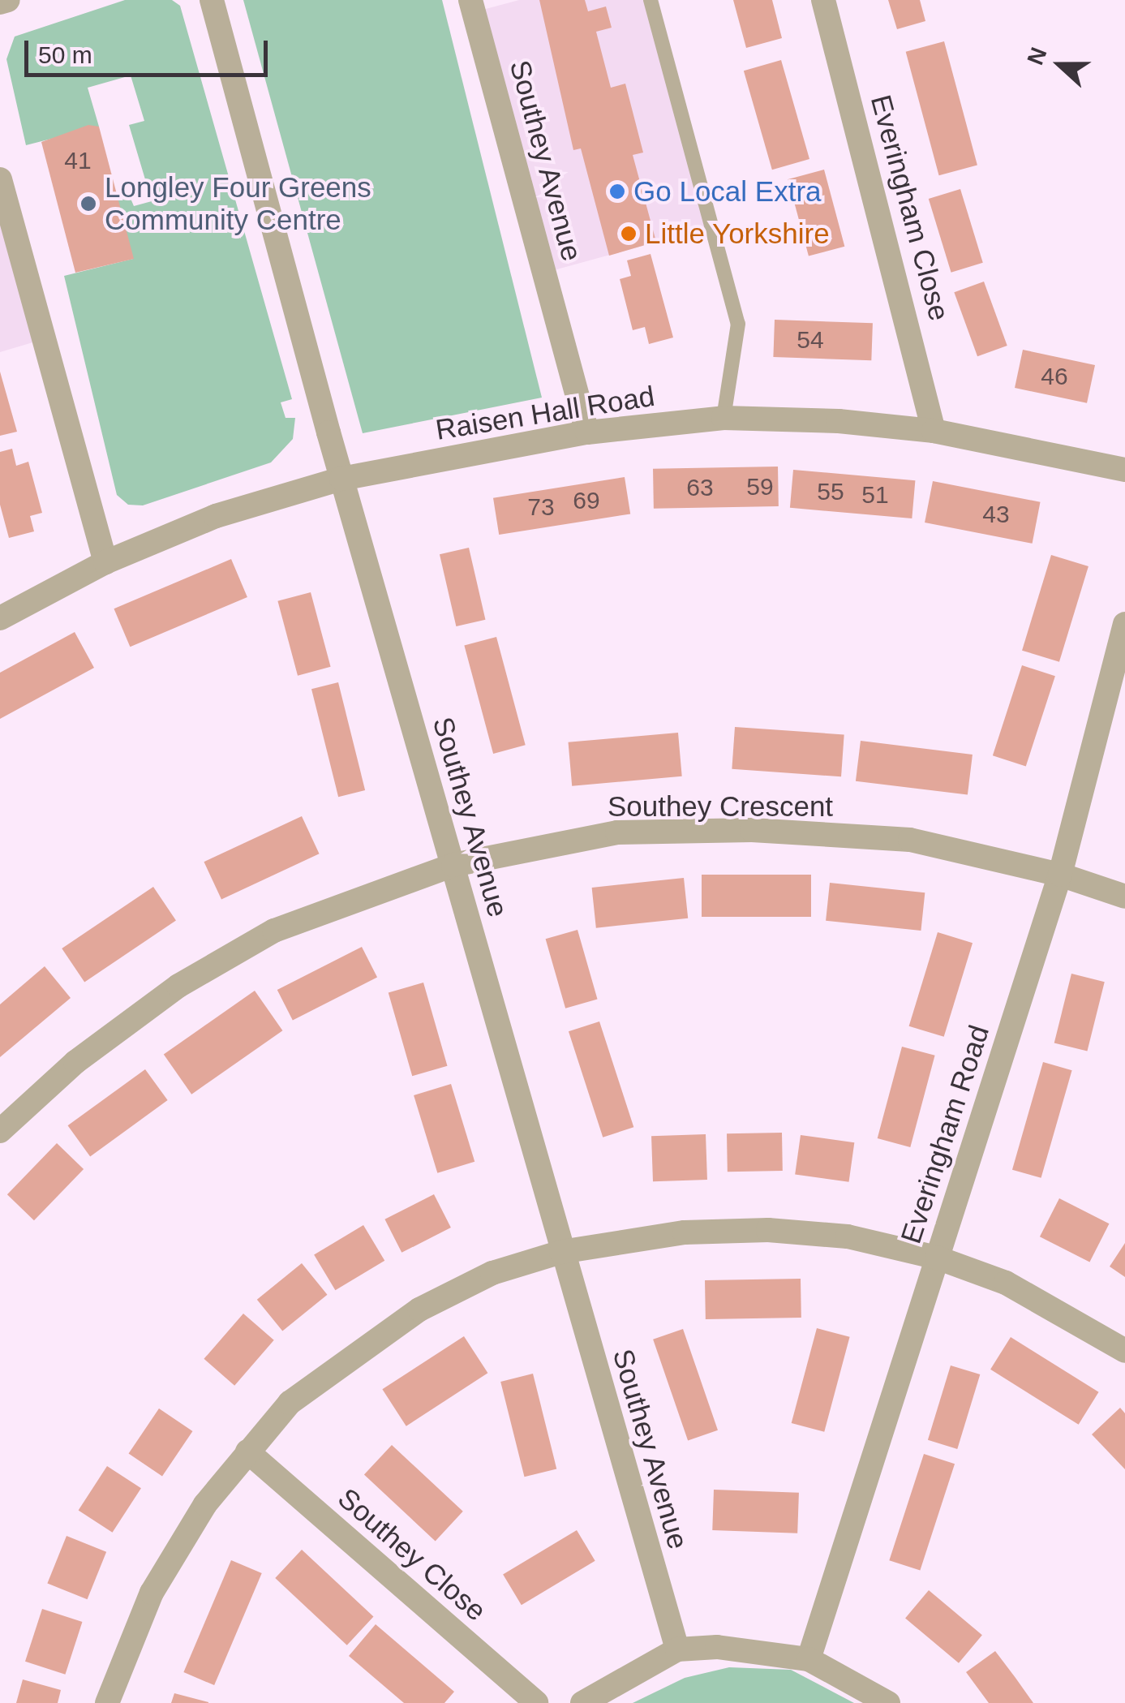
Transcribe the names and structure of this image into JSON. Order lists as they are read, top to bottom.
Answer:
{
  "streets": {
    "street": [
      "Southey Avenue",
      "Everingham Close",
      "Raisen Hall Road",
      "Southey Crescent",
      "Everingham Road",
      "Southey Close"
    ]
  },
  "crossings": [
    ["Southey Avenue", "Raisen Hall Road"],
    ["Southey Avenue", "Southey Crescent"],
    ["Everingham Close", "Raisen Hall Road"],
    ["Southey Crescent", "Everingham Road"]
  ],
  "places": ["Go Local Extra", "Longley Four Greens Community Centre", "Little Yorkshire"],
  "house_numbers": [
    "41",
    "54",
    "46",
    "59",
    "63",
    "55",
    "51",
    "69",
    "73",
    "43"
  ],
  "scale_bar": "50 m",
  "north": "left"
}
